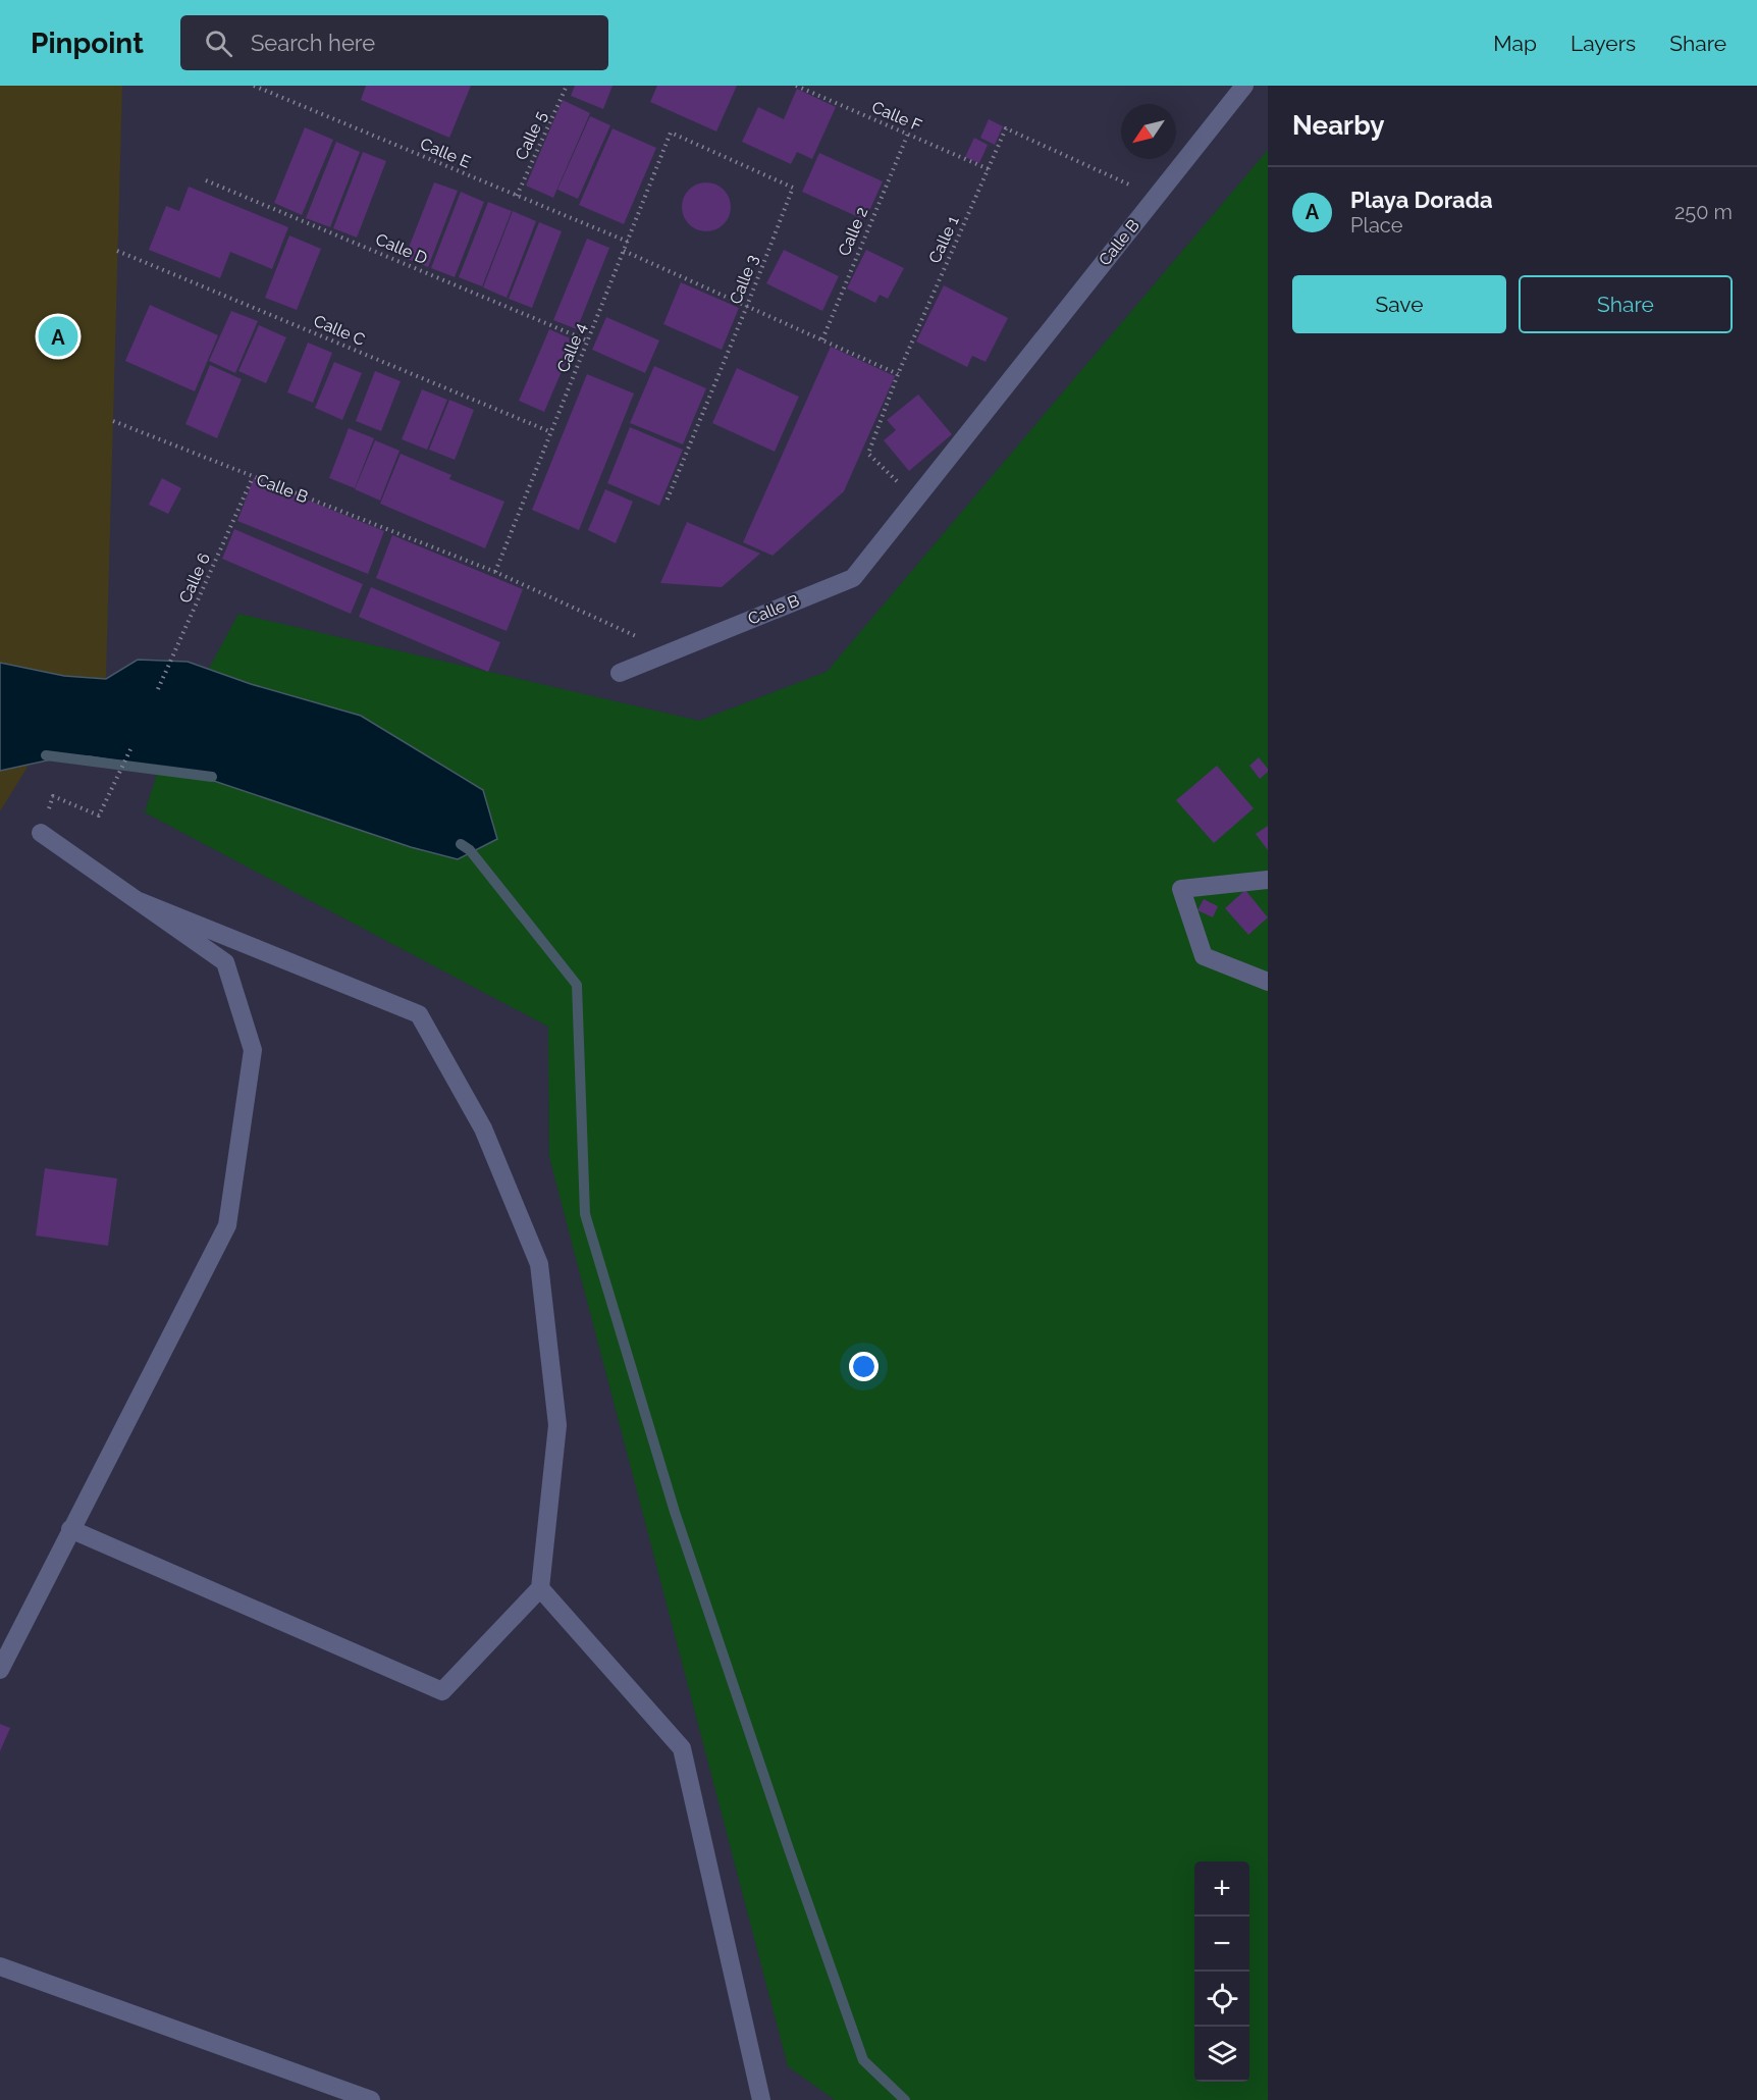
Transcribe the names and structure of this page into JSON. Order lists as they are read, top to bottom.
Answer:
{
  "streets": {
    "lane": ["Calle B"],
    "path": [
      "Calle F",
      "Calle 5",
      "Calle E",
      "Calle 2",
      "Calle 1",
      "Calle D",
      "Calle 3",
      "Calle C",
      "Calle 4",
      "Calle 6"
    ]
  },
  "crossings": [
    ["Calle F", "Calle 2"],
    ["Calle F", "Calle 1"],
    ["Calle 5", "Calle E"],
    ["Calle E", "Calle 4"],
    ["Calle 1", "Calle B"],
    ["Calle B", "Calle 4"],
    ["Calle B", "Calle 6"],
    ["Calle D", "Calle 4"],
    ["Calle 3", "Calle 4"],
    ["Calle C", "Calle 4"]
  ],
  "north": "bottom left",
  "page": {
    "header": "Pinpoint",
    "search": "Search here",
    "nav": ["Map", "Layers", "Share"],
    "heading": "Nearby",
    "list": [
      {
        "mark": "A",
        "name": "Playa Dorada",
        "note": "Place",
        "value": "250 m"
      }
    ],
    "buttons": ["Save", "Share"],
    "pins": "A",
    "map_buttons": ["+", "−"]
  }
}
